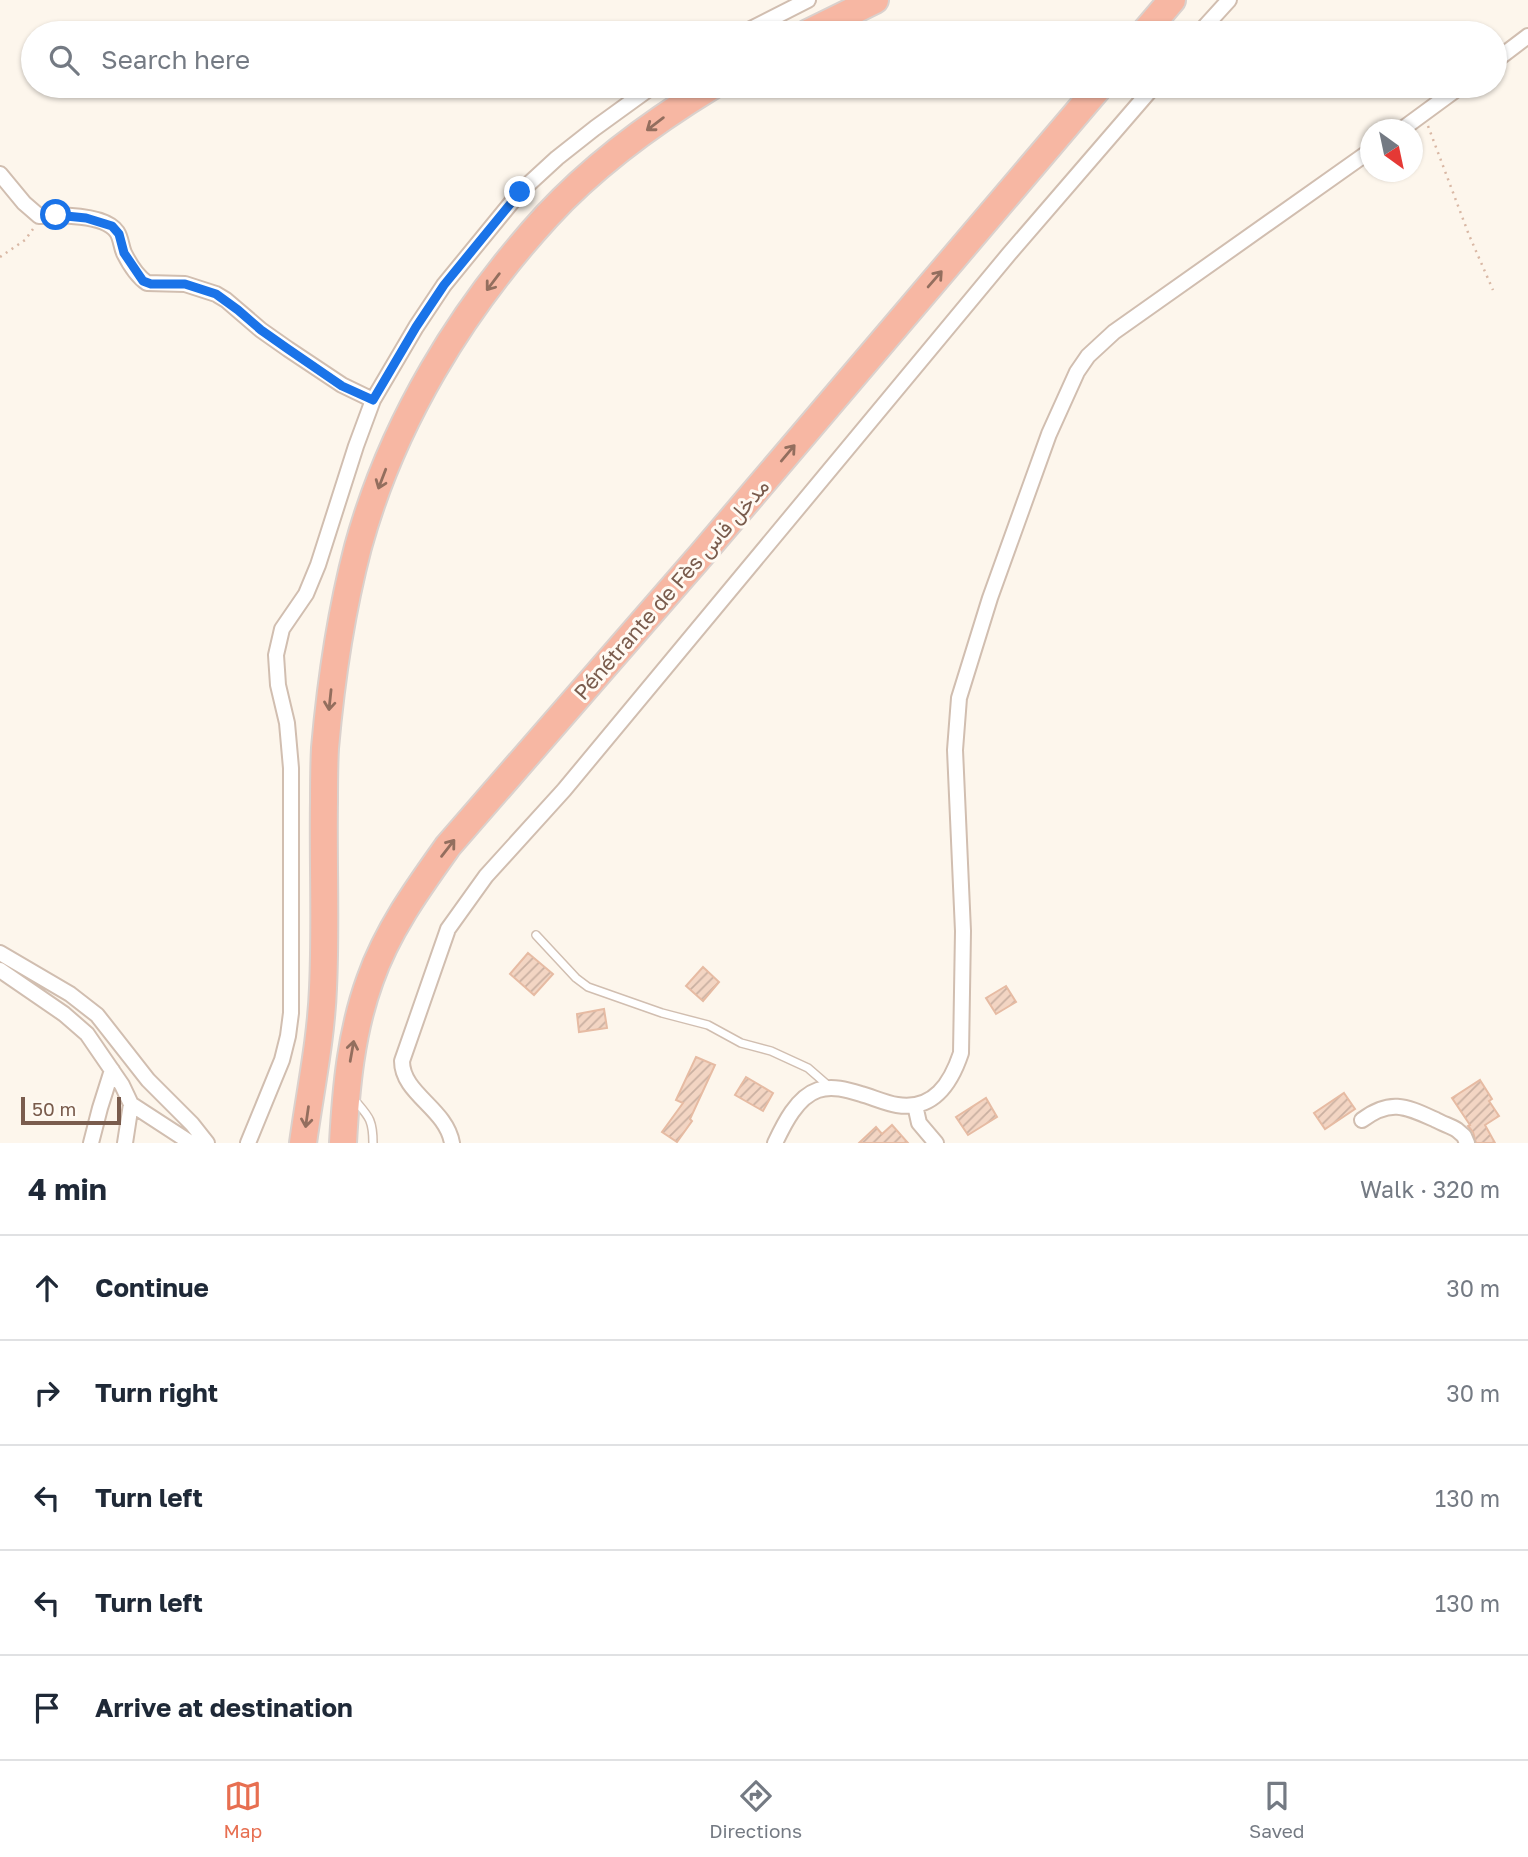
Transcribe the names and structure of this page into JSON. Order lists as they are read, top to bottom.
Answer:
{
  "streets": {
    "highway": ["Pénétrante de Fès مدخل فاس"]
  },
  "scale_bar": "50 m",
  "north": "bottom right",
  "page": {
    "search": "Search here",
    "scale": "50 m",
    "heading": ["4 min", "Walk · 320 m"],
    "list": [
      ["Continue", "30 m"],
      ["Turn right", "30 m"],
      ["Turn left", "130 m"],
      ["Turn left", "130 m"],
      "Arrive at destination"
    ],
    "nav": ["Map", "Directions", "Saved"]
  }
}
